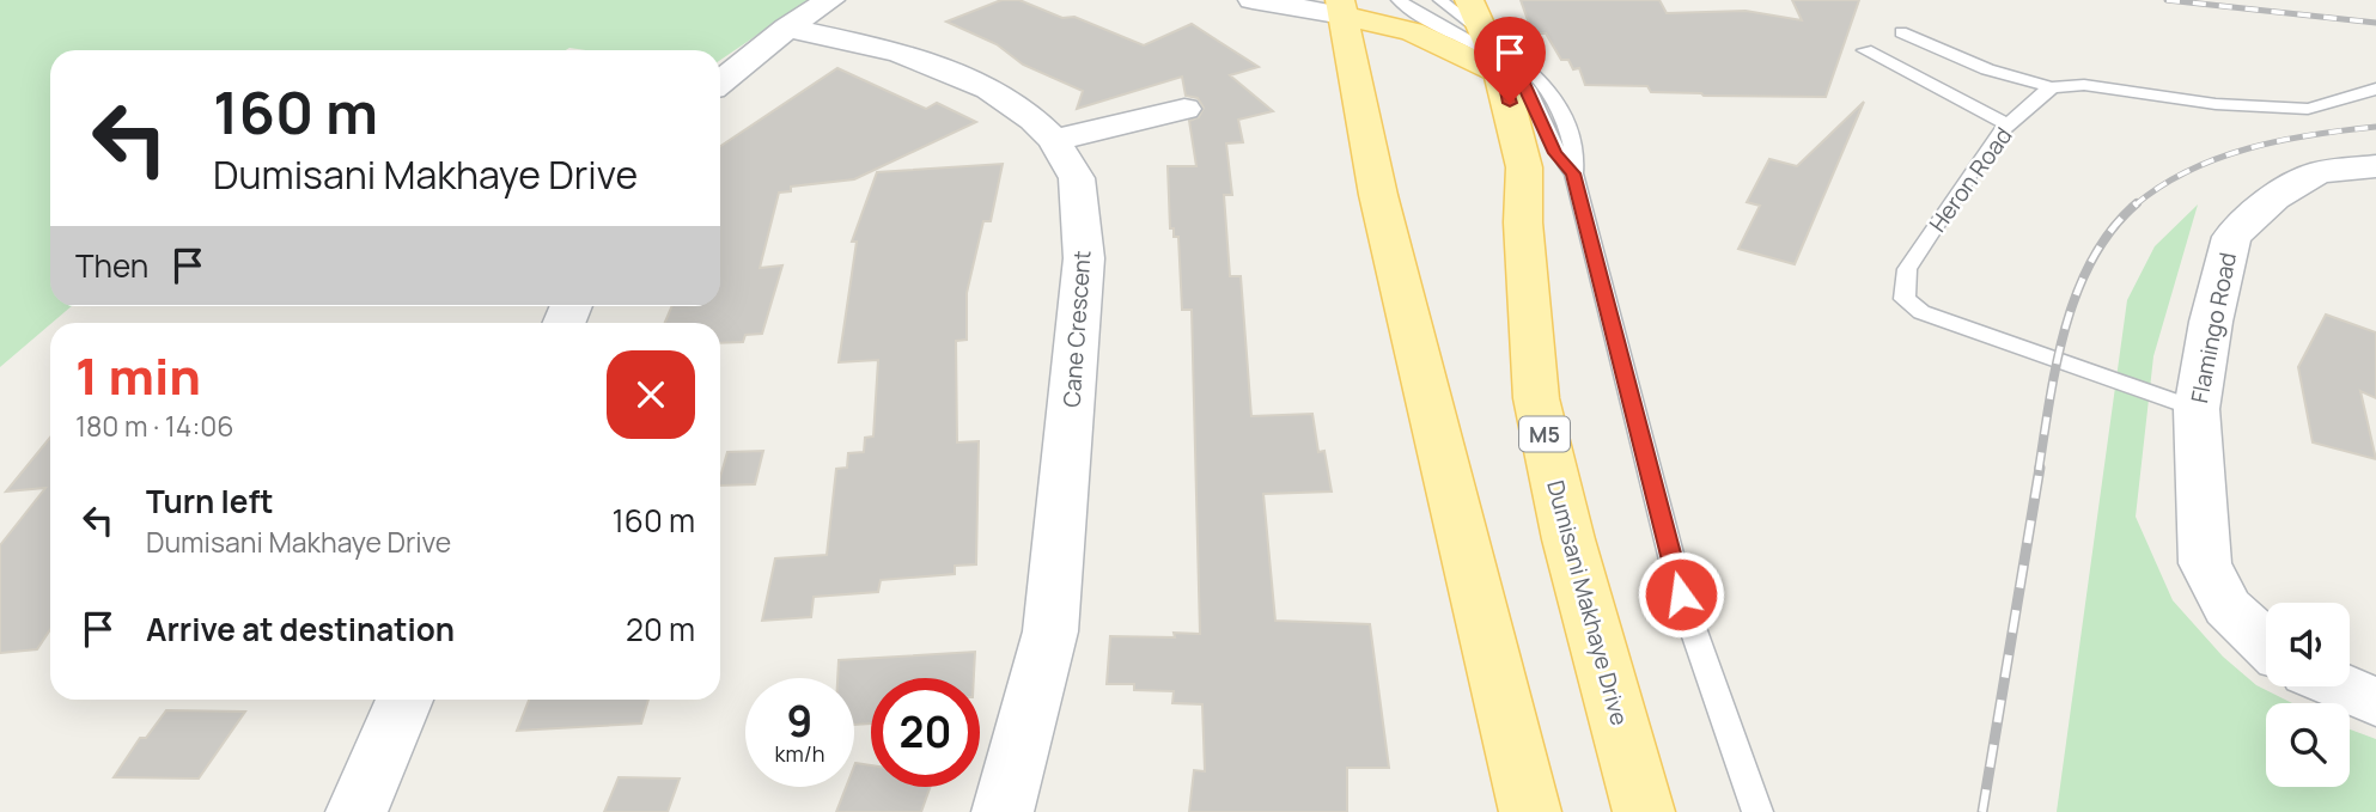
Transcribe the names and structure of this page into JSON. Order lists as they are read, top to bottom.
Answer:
{
  "streets": {
    "main road": ["M5", "Dumisani Makhaye Drive"],
    "street": ["Flamingo Road", "Cane Crescent"],
    "lane": ["Heron Road"]
  },
  "crossings": [
    ["Heron Road", "Flamingo Road"]
  ],
  "page": {
    "turn": ["160 m", "Dumisani Makhaye Drive"],
    "then": "Then",
    "heading": ["1 min", "180 m · 14:06"],
    "list": [
      {
        "name": "Turn left",
        "note": "Dumisani Makhaye Drive",
        "value": "160 m"
      },
      {
        "name": "Arrive at destination",
        "value": "20 m"
      }
    ],
    "speed": "9 km/h",
    "limit": "20"
  }
}
